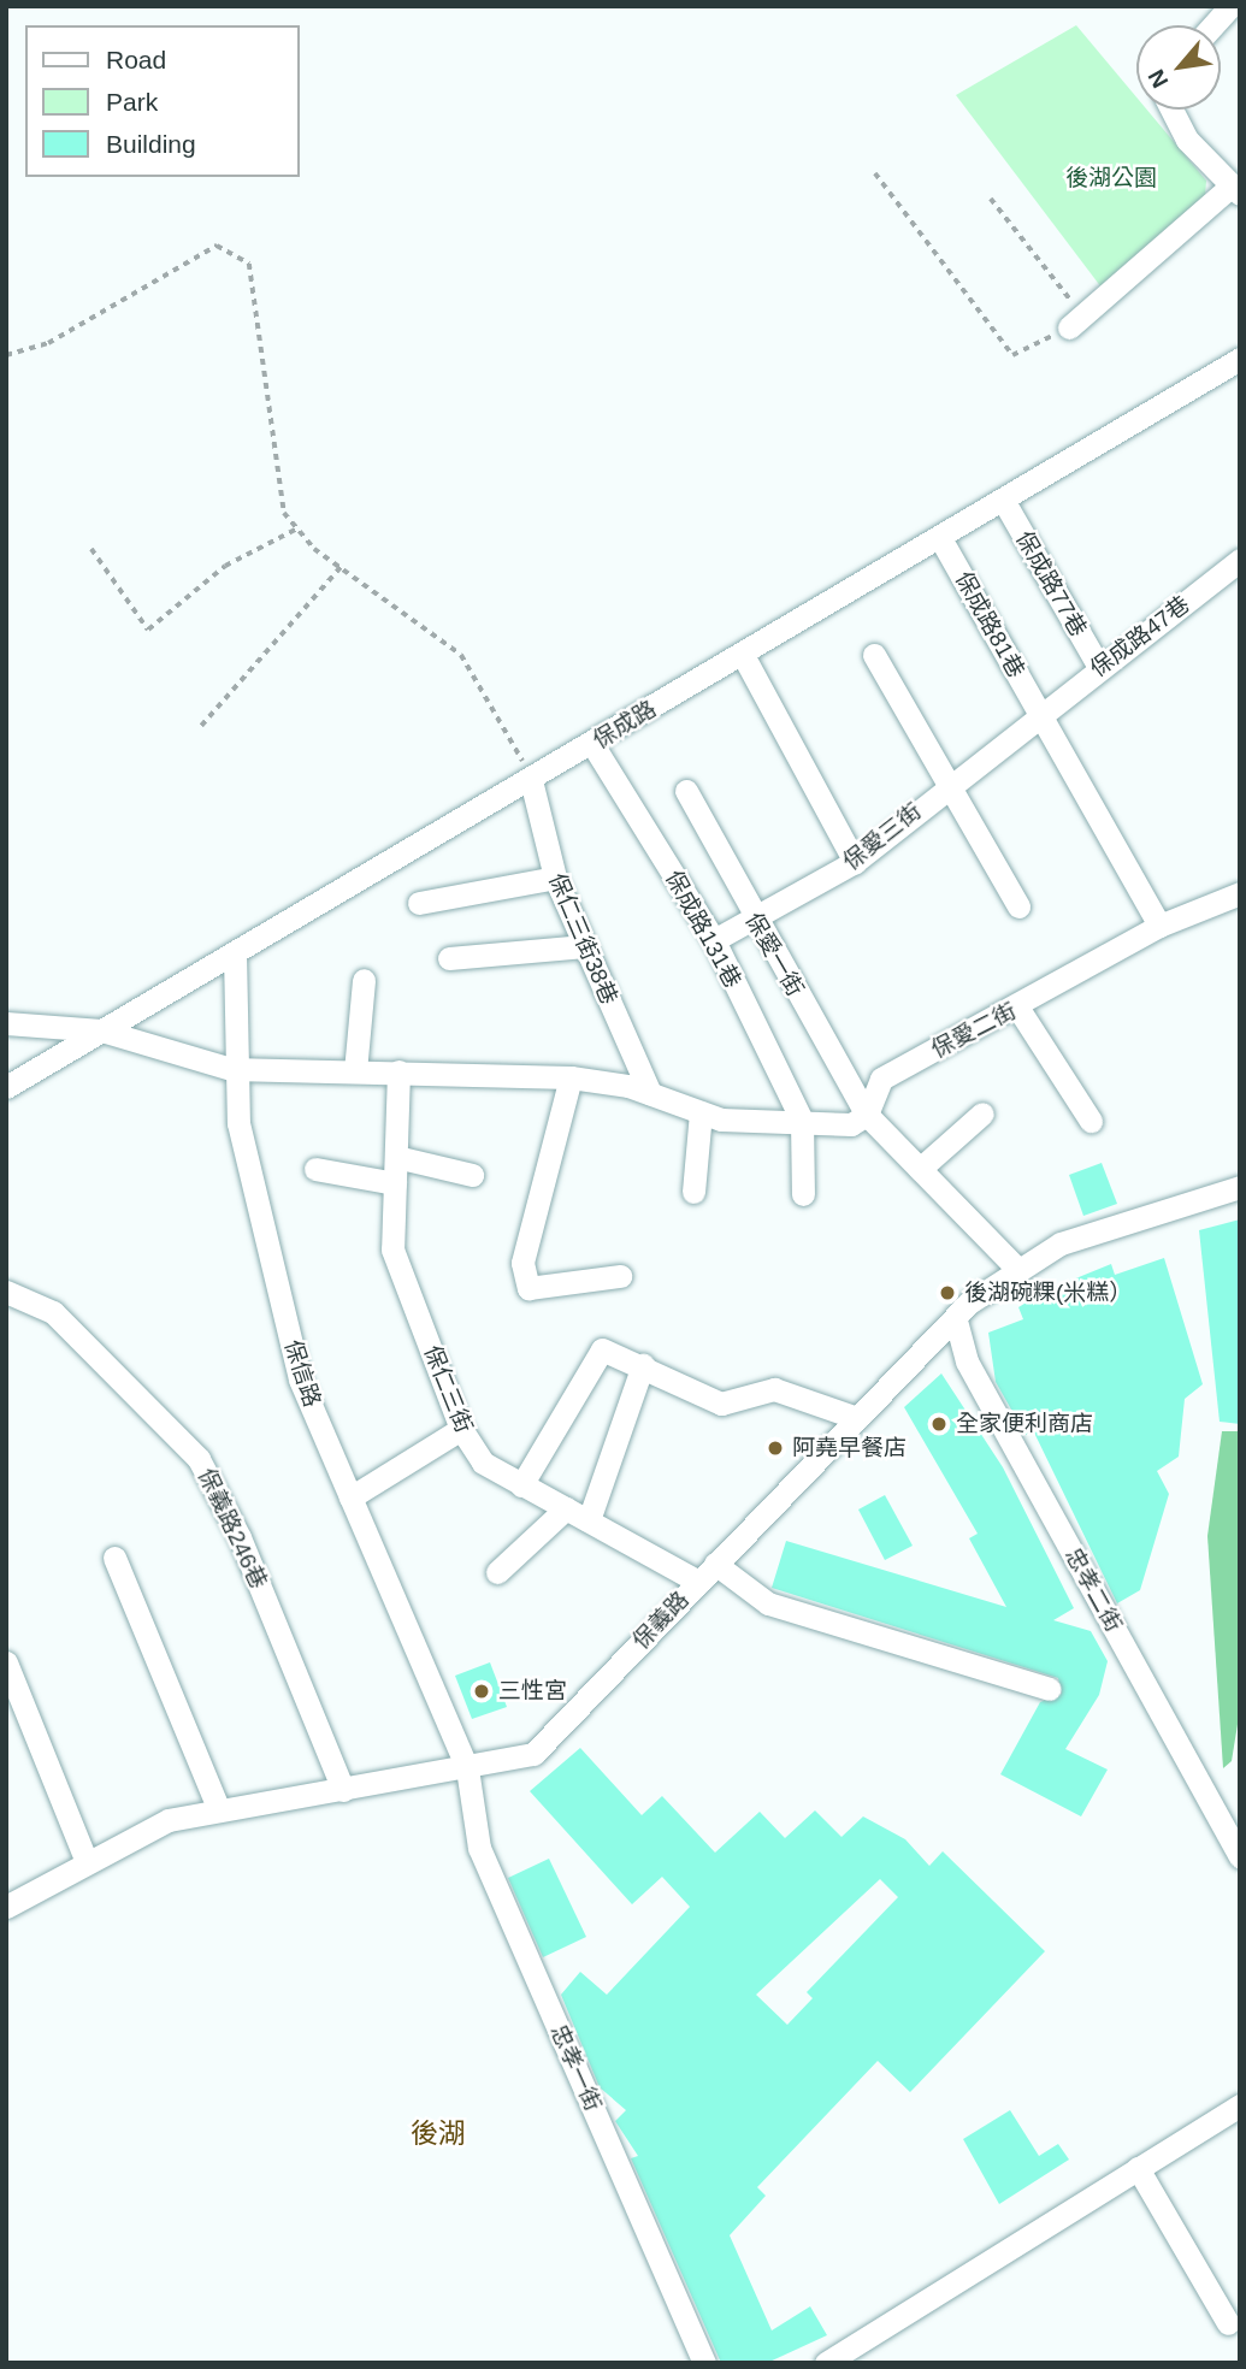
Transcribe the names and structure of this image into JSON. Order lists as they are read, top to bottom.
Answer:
{
  "streets": {
    "street": [
      "保成路77巷",
      "保成路81巷",
      "保成路47巷",
      "保成路",
      "保愛三街",
      "保成路131巷",
      "保仁三街38巷",
      "保愛一街",
      "保愛二街",
      "保信路",
      "保仁三街",
      "保義路246巷",
      "忠孝二街",
      "保義路",
      "忠孝一街"
    ]
  },
  "crossings": [
    ["保成路77巷", "保成路47巷"],
    ["保成路77巷", "保成路"],
    ["保成路81巷", "保成路47巷"],
    ["保成路81巷", "保成路"],
    ["保成路81巷", "保愛三街"],
    ["保成路47巷", "保愛三街"],
    ["保成路", "保成路131巷"],
    ["保成路", "保仁三街38巷"],
    ["保成路", "保信路"],
    ["保愛三街", "保成路131巷"],
    ["保愛三街", "保愛一街"],
    ["保愛一街", "保愛二街"],
    ["保信路", "保義路"],
    ["保信路", "忠孝一街"],
    ["保仁三街", "保義路"],
    ["保義路246巷", "保義路"],
    ["忠孝二街", "保義路"],
    ["保義路", "忠孝一街"]
  ],
  "districts": ["後湖"],
  "parks": ["後湖公園"],
  "places": [
    "後湖碗粿(米糕）",
    "全家便利商店",
    "阿堯早餐店",
    "三性宮"
  ],
  "legend": ["Road", "Park", "Building"],
  "north": "bottom left"
}
